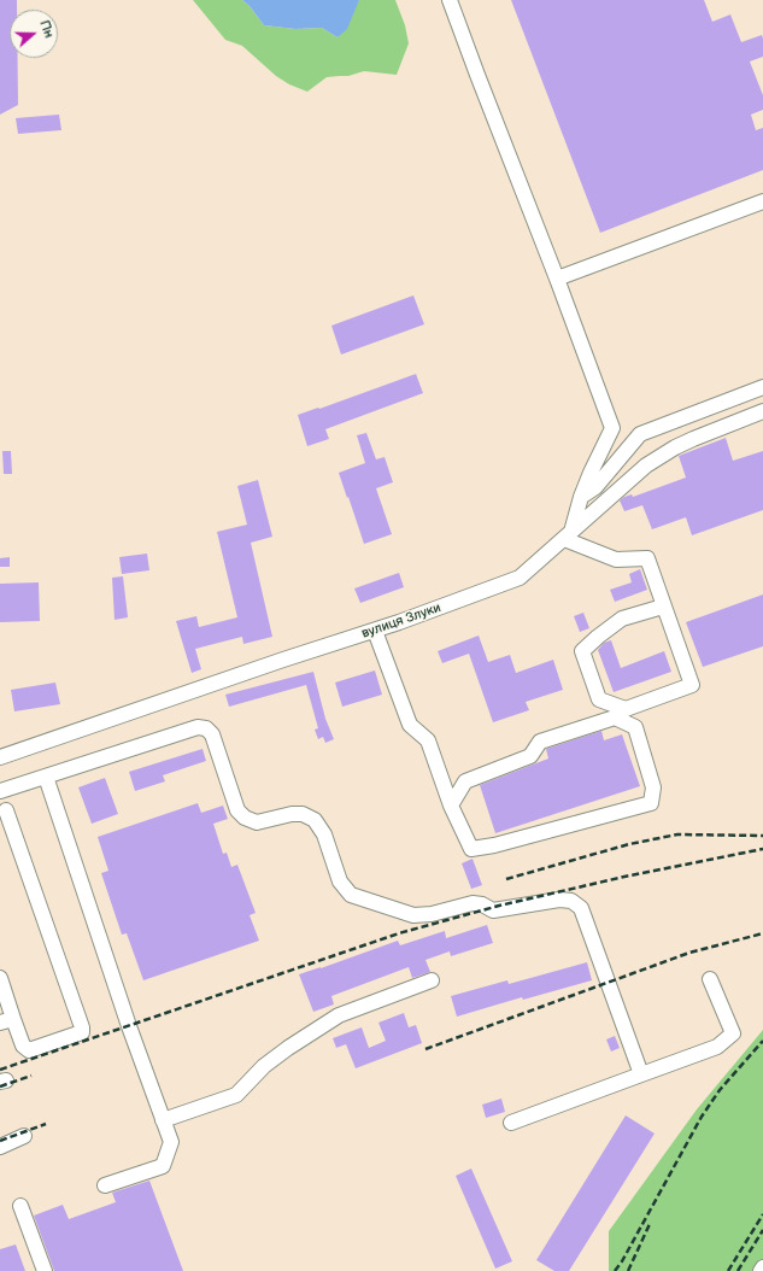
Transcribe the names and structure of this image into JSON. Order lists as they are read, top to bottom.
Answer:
{
  "streets": {
    "street": ["вулиця Злуки"]
  },
  "north": "right"
}
